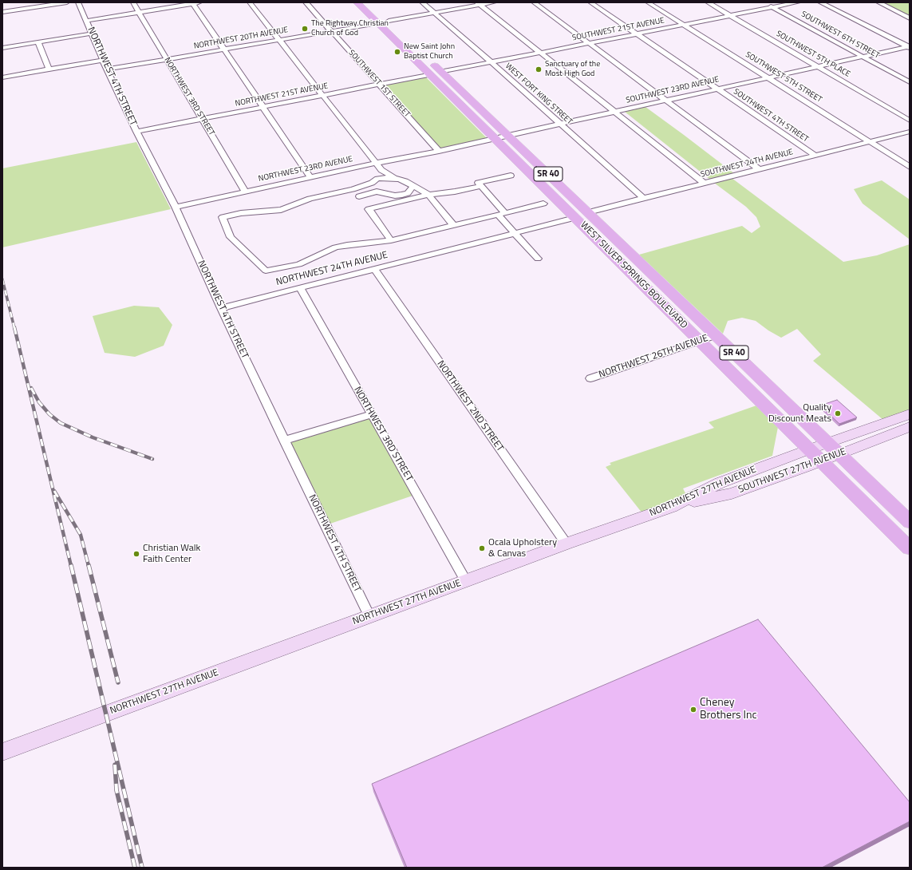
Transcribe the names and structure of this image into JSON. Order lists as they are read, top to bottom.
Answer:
{
  "streets": {
    "main road": [
      "SR 40",
      "WEST SILVER SPRINGS BOULEVARD",
      "SOUTHWEST 27TH AVENUE",
      "NORTHWEST 27TH AVENUE"
    ],
    "street": [
      "SOUTHWEST 21ST AVENUE",
      "SOUTHWEST 6TH STREET",
      "NORTHWEST 20TH AVENUE",
      "SOUTHWEST 5TH PLACE",
      "NORTHWEST 4TH STREET",
      "SOUTHWEST 5TH STREET",
      "SOUTHWEST 1ST STREET",
      "SOUTHWEST 23RD AVENUE",
      "WEST FORT KING STREET",
      "NORTHWEST 21ST AVENUE",
      "NORTHWEST 3RD STREET",
      "SOUTHWEST 4TH STREET",
      "SOUTHWEST 24TH AVENUE",
      "NORTHWEST 23RD AVENUE",
      "NORTHWEST 24TH AVENUE",
      "NORTHWEST 26TH AVENUE",
      "NORTHWEST 2ND STREET"
    ]
  },
  "crossings": [
    ["SOUTHWEST 21ST AVENUE", "SOUTHWEST 6TH STREET"],
    ["SOUTHWEST 21ST AVENUE", "SOUTHWEST 5TH PLACE"],
    ["SOUTHWEST 21ST AVENUE", "SOUTHWEST 5TH STREET"],
    ["SOUTHWEST 21ST AVENUE", "WEST FORT KING STREET"],
    ["SOUTHWEST 21ST AVENUE", "SOUTHWEST 4TH STREET"],
    ["SOUTHWEST 21ST AVENUE", "WEST SILVER SPRINGS BOULEVARD"],
    ["SOUTHWEST 6TH STREET", "SOUTHWEST 23RD AVENUE"],
    ["NORTHWEST 20TH AVENUE", "NORTHWEST 4TH STREET"],
    ["NORTHWEST 20TH AVENUE", "SOUTHWEST 1ST STREET"],
    ["NORTHWEST 20TH AVENUE", "NORTHWEST 3RD STREET"],
    ["NORTHWEST 20TH AVENUE", "WEST SILVER SPRINGS BOULEVARD"],
    ["SOUTHWEST 5TH PLACE", "SOUTHWEST 23RD AVENUE"],
    ["NORTHWEST 4TH STREET", "NORTHWEST 21ST AVENUE"],
    ["NORTHWEST 4TH STREET", "NORTHWEST 23RD AVENUE"],
    ["NORTHWEST 4TH STREET", "NORTHWEST 24TH AVENUE"],
    ["NORTHWEST 4TH STREET", "NORTHWEST 27TH AVENUE"],
    ["SOUTHWEST 5TH STREET", "SOUTHWEST 23RD AVENUE"],
    ["SOUTHWEST 5TH STREET", "SOUTHWEST 24TH AVENUE"],
    ["SOUTHWEST 1ST STREET", "SOUTHWEST 23RD AVENUE"],
    ["SOUTHWEST 1ST STREET", "NORTHWEST 21ST AVENUE"],
    ["SOUTHWEST 1ST STREET", "NORTHWEST 23RD AVENUE"],
    ["SOUTHWEST 23RD AVENUE", "WEST FORT KING STREET"],
    ["SOUTHWEST 23RD AVENUE", "SOUTHWEST 4TH STREET"],
    ["SOUTHWEST 23RD AVENUE", "NORTHWEST 23RD AVENUE"],
    ["SOUTHWEST 23RD AVENUE", "WEST SILVER SPRINGS BOULEVARD"],
    ["WEST FORT KING STREET", "SOUTHWEST 24TH AVENUE"],
    ["NORTHWEST 21ST AVENUE", "NORTHWEST 3RD STREET"],
    ["NORTHWEST 21ST AVENUE", "WEST SILVER SPRINGS BOULEVARD"],
    ["NORTHWEST 3RD STREET", "NORTHWEST 23RD AVENUE"],
    ["NORTHWEST 3RD STREET", "NORTHWEST 24TH AVENUE"],
    ["NORTHWEST 3RD STREET", "NORTHWEST 27TH AVENUE"],
    ["SOUTHWEST 4TH STREET", "SOUTHWEST 24TH AVENUE"],
    ["SOUTHWEST 24TH AVENUE", "WEST SILVER SPRINGS BOULEVARD"],
    ["NORTHWEST 24TH AVENUE", "NORTHWEST 2ND STREET"],
    ["WEST SILVER SPRINGS BOULEVARD", "NORTHWEST 26TH AVENUE"],
    ["WEST SILVER SPRINGS BOULEVARD", "SOUTHWEST 27TH AVENUE"],
    ["WEST SILVER SPRINGS BOULEVARD", "NORTHWEST 27TH AVENUE"],
    ["NORTHWEST 2ND STREET", "NORTHWEST 27TH AVENUE"],
    ["SOUTHWEST 27TH AVENUE", "NORTHWEST 27TH AVENUE"]
  ],
  "places": [
    "The Rightway Christian Church of God",
    "New Saint John Baptist Church",
    "Sanctuary of the Most High God",
    "Quality Discount Meats",
    "Ocala Upholstery & Canvas",
    "Christian Walk Faith Center",
    "Cheney Brothers Inc"
  ]
}
